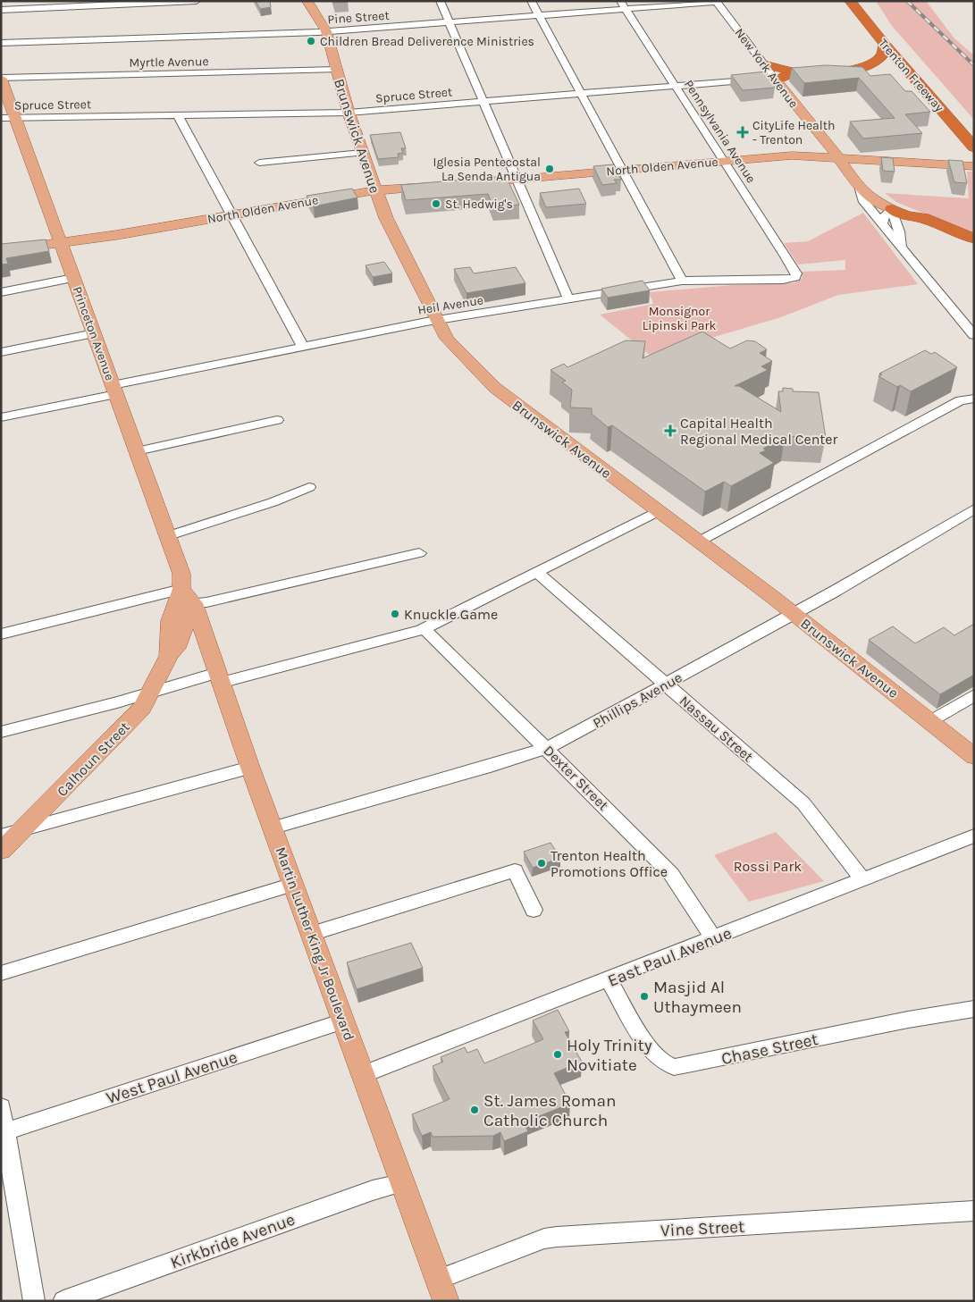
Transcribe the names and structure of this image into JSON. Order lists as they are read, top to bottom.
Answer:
{
  "streets": {
    "highway": ["Trenton Freeway"],
    "main road": [
      "New York Avenue",
      "Brunswick Avenue",
      "North Olden Avenue",
      "Princeton Avenue",
      "Calhoun Street",
      "Martin Luther King Jr Boulevard"
    ],
    "street": [
      "Pine Street",
      "Myrtle Avenue",
      "Spruce Street",
      "Pennsylvania Avenue",
      "Heil Avenue",
      "Phillips Avenue",
      "Nassau Street",
      "Dexter Street",
      "East Paul Avenue",
      "Chase Street",
      "West Paul Avenue",
      "Vine Street",
      "Kirkbride Avenue"
    ]
  },
  "crossings": [
    ["Pine Street", "New York Avenue"],
    ["Pine Street", "Pennsylvania Avenue"],
    ["Pine Street", "Brunswick Avenue"],
    ["Myrtle Avenue", "Brunswick Avenue"],
    ["Myrtle Avenue", "Princeton Avenue"],
    ["New York Avenue", "Spruce Street"],
    ["New York Avenue", "North Olden Avenue"],
    ["Spruce Street", "Pennsylvania Avenue"],
    ["Spruce Street", "Brunswick Avenue"],
    ["Spruce Street", "Princeton Avenue"],
    ["Pennsylvania Avenue", "North Olden Avenue"],
    ["Pennsylvania Avenue", "Heil Avenue"],
    ["Brunswick Avenue", "North Olden Avenue"],
    ["Brunswick Avenue", "Heil Avenue"],
    ["Brunswick Avenue", "Phillips Avenue"],
    ["North Olden Avenue", "Princeton Avenue"],
    ["Heil Avenue", "Princeton Avenue"],
    ["Princeton Avenue", "Calhoun Street"],
    ["Princeton Avenue", "Martin Luther King Jr Boulevard"],
    ["Phillips Avenue", "Nassau Street"],
    ["Phillips Avenue", "Dexter Street"],
    ["Phillips Avenue", "Martin Luther King Jr Boulevard"],
    ["Nassau Street", "East Paul Avenue"],
    ["Calhoun Street", "Martin Luther King Jr Boulevard"],
    ["Dexter Street", "East Paul Avenue"],
    ["Martin Luther King Jr Boulevard", "East Paul Avenue"],
    ["Martin Luther King Jr Boulevard", "West Paul Avenue"],
    ["Martin Luther King Jr Boulevard", "Vine Street"],
    ["Martin Luther King Jr Boulevard", "Kirkbride Avenue"],
    ["East Paul Avenue", "Chase Street"]
  ],
  "parks": ["Monsignor Lipinski Park", "Rossi Park"],
  "places": {
    "other": [
      "Children Bread Deliverence Ministries",
      "Iglesia Pentecostal La Senda Antigua",
      "St. Hedwig's",
      "Knuckle Game",
      "Trenton Health Promotions Office",
      "Masjid Al Uthaymeen",
      "Holy Trinity Novitiate",
      "St. James Roman Catholic Church"
    ],
    "health": ["CityLife Health - Trenton", "Capital Health Regional Medical Center"]
  }
}
